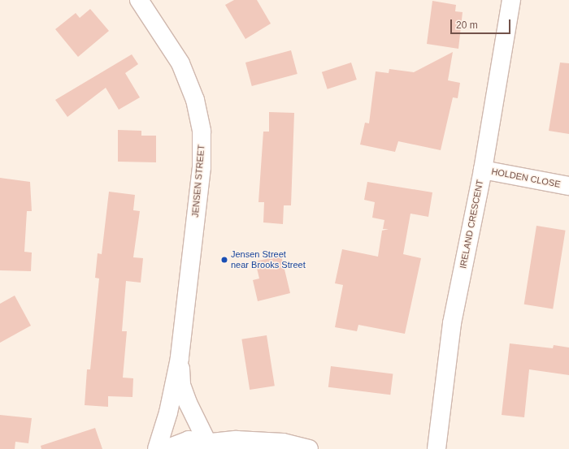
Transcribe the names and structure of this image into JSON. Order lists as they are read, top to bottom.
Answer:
{
  "streets": {
    "street": ["HOLDEN CLOSE", "JENSEN STREET", "IRELAND CRESCENT"]
  },
  "crossings": [
    ["HOLDEN CLOSE", "IRELAND CRESCENT"]
  ],
  "places": ["Jensen Street near Brooks Street"],
  "scale_bar": "20 m"
}
